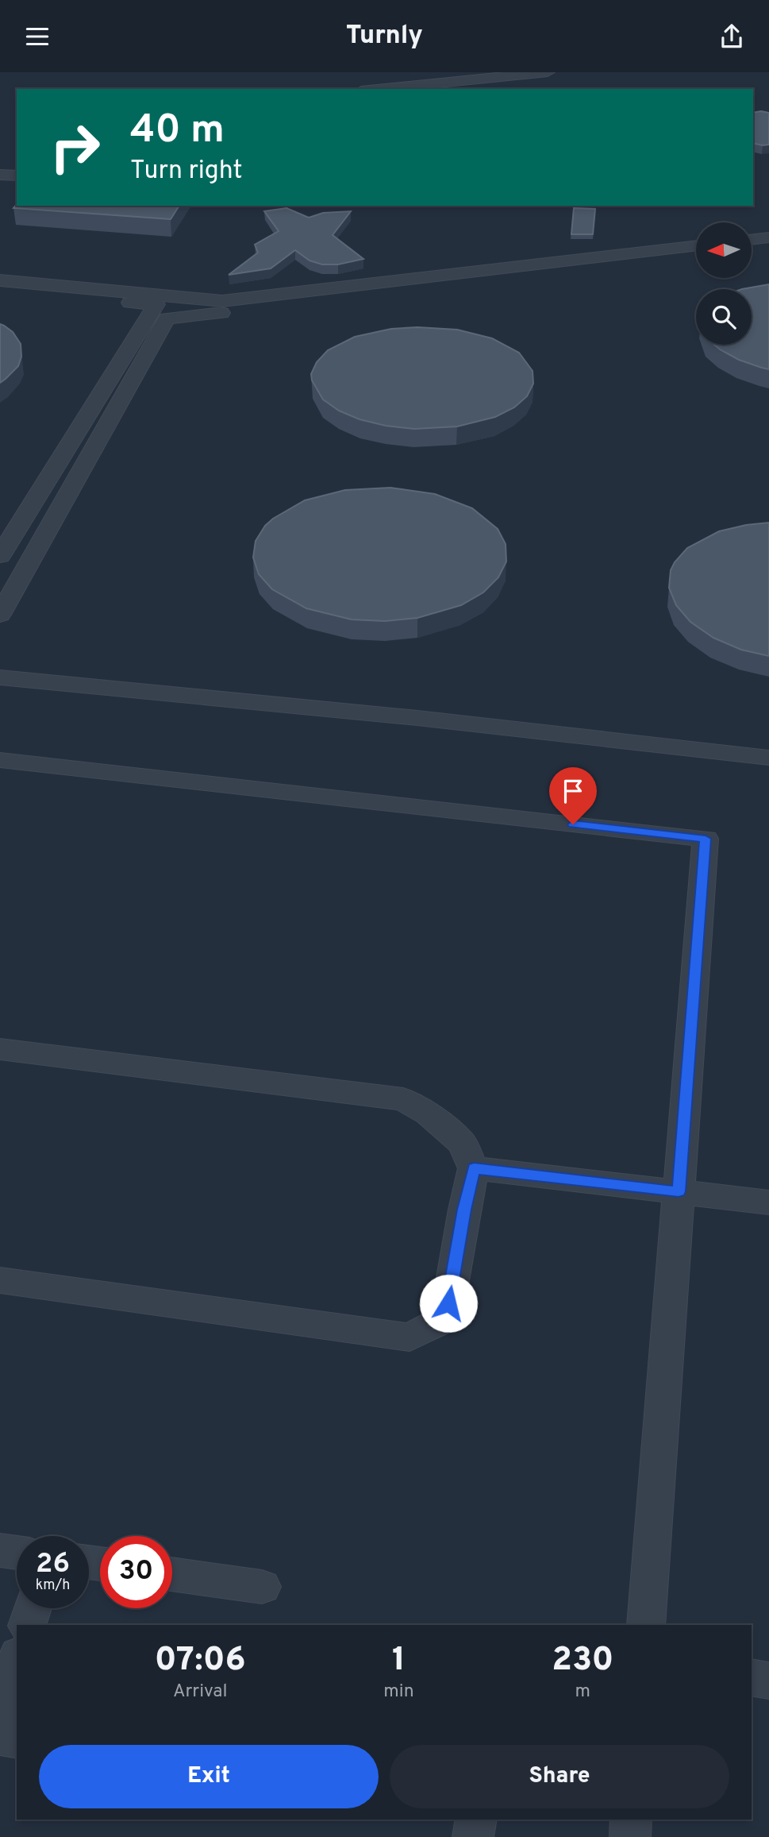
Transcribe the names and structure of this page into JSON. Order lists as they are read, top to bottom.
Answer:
{
  "north": "left",
  "page": {
    "header": "Turnly",
    "turn": ["40 m", "Turn right"],
    "speed": "26 km/h",
    "limit": "30",
    "eta": [
      "07:06",
      "Arrival",
      "1",
      "min",
      "230",
      "m"
    ],
    "buttons": ["Exit", "Share"]
  }
}
